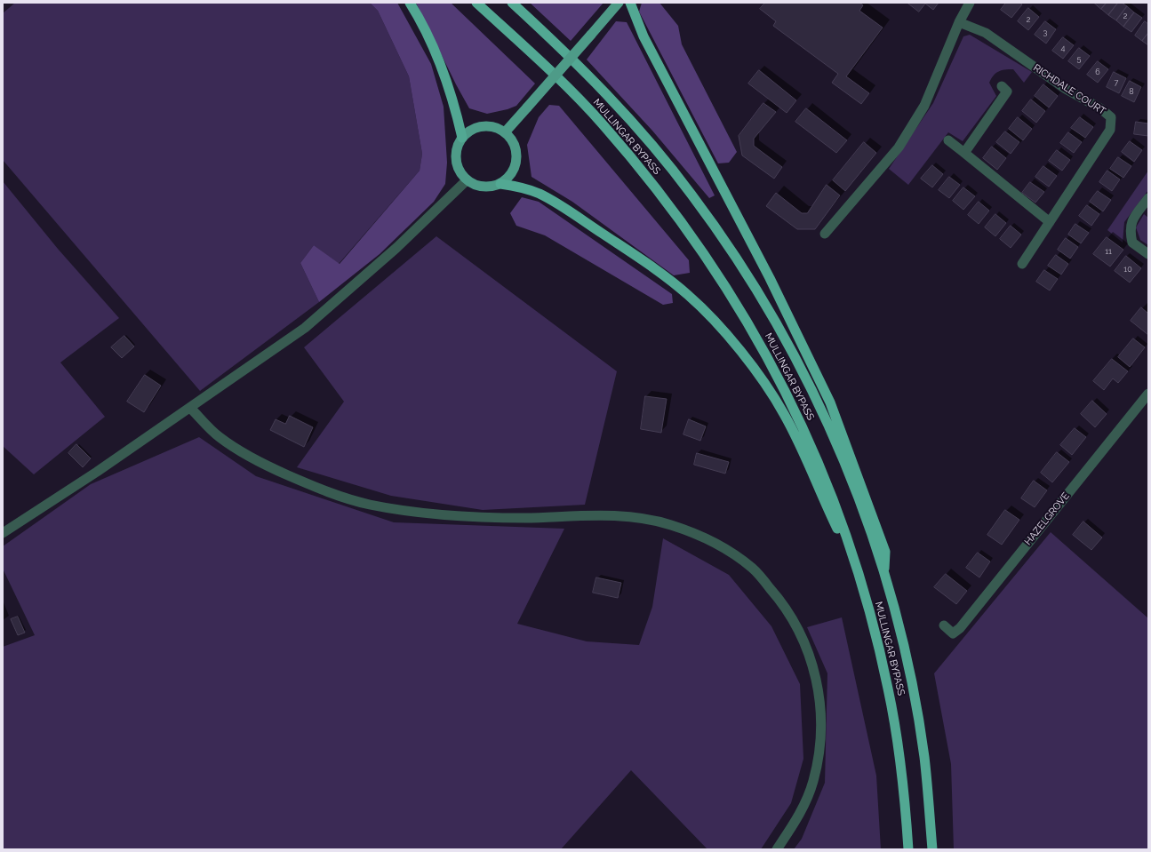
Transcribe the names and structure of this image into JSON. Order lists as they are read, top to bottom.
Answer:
{
  "streets": {
    "highway": ["MULLINGAR BYPASS"],
    "street": ["RICHDALE COURT", "HAZELGROVE"]
  },
  "house_numbers": [
    "2",
    "2",
    "3",
    "4",
    "5",
    "6",
    "7",
    "8",
    "11",
    "10"
  ]
}
